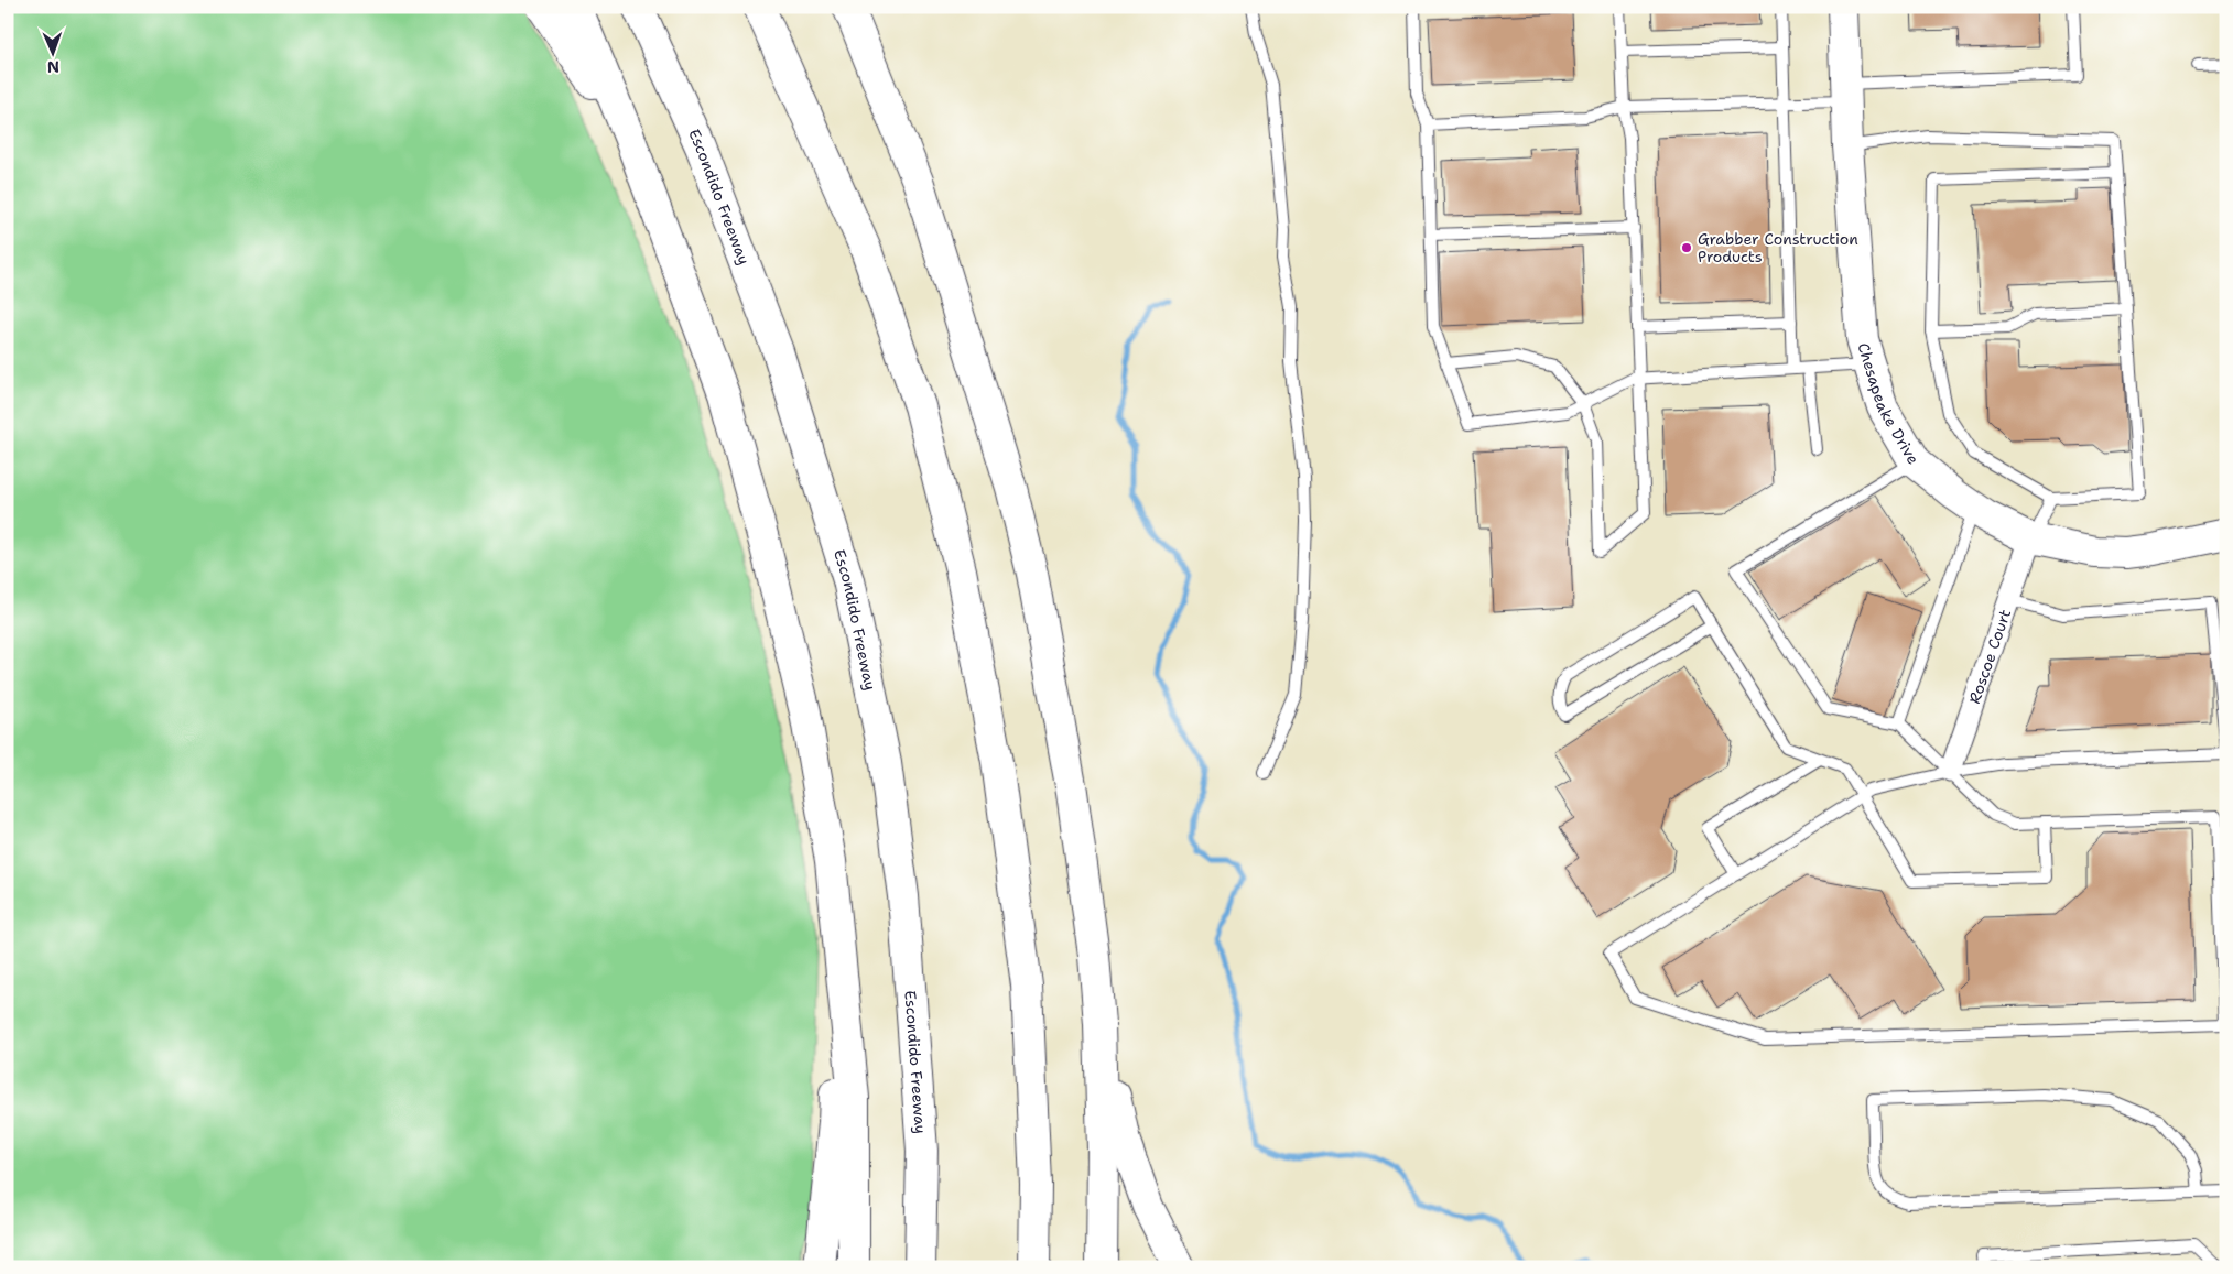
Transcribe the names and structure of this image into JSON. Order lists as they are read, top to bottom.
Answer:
{
  "streets": {
    "main road": ["Escondido Freeway", "Chesapeake Drive"],
    "street": ["Roscoe Court"]
  },
  "crossings": [
    ["Chesapeake Drive", "Roscoe Court"]
  ],
  "places": ["Grabber Construction Products"],
  "north": "bottom"
}
